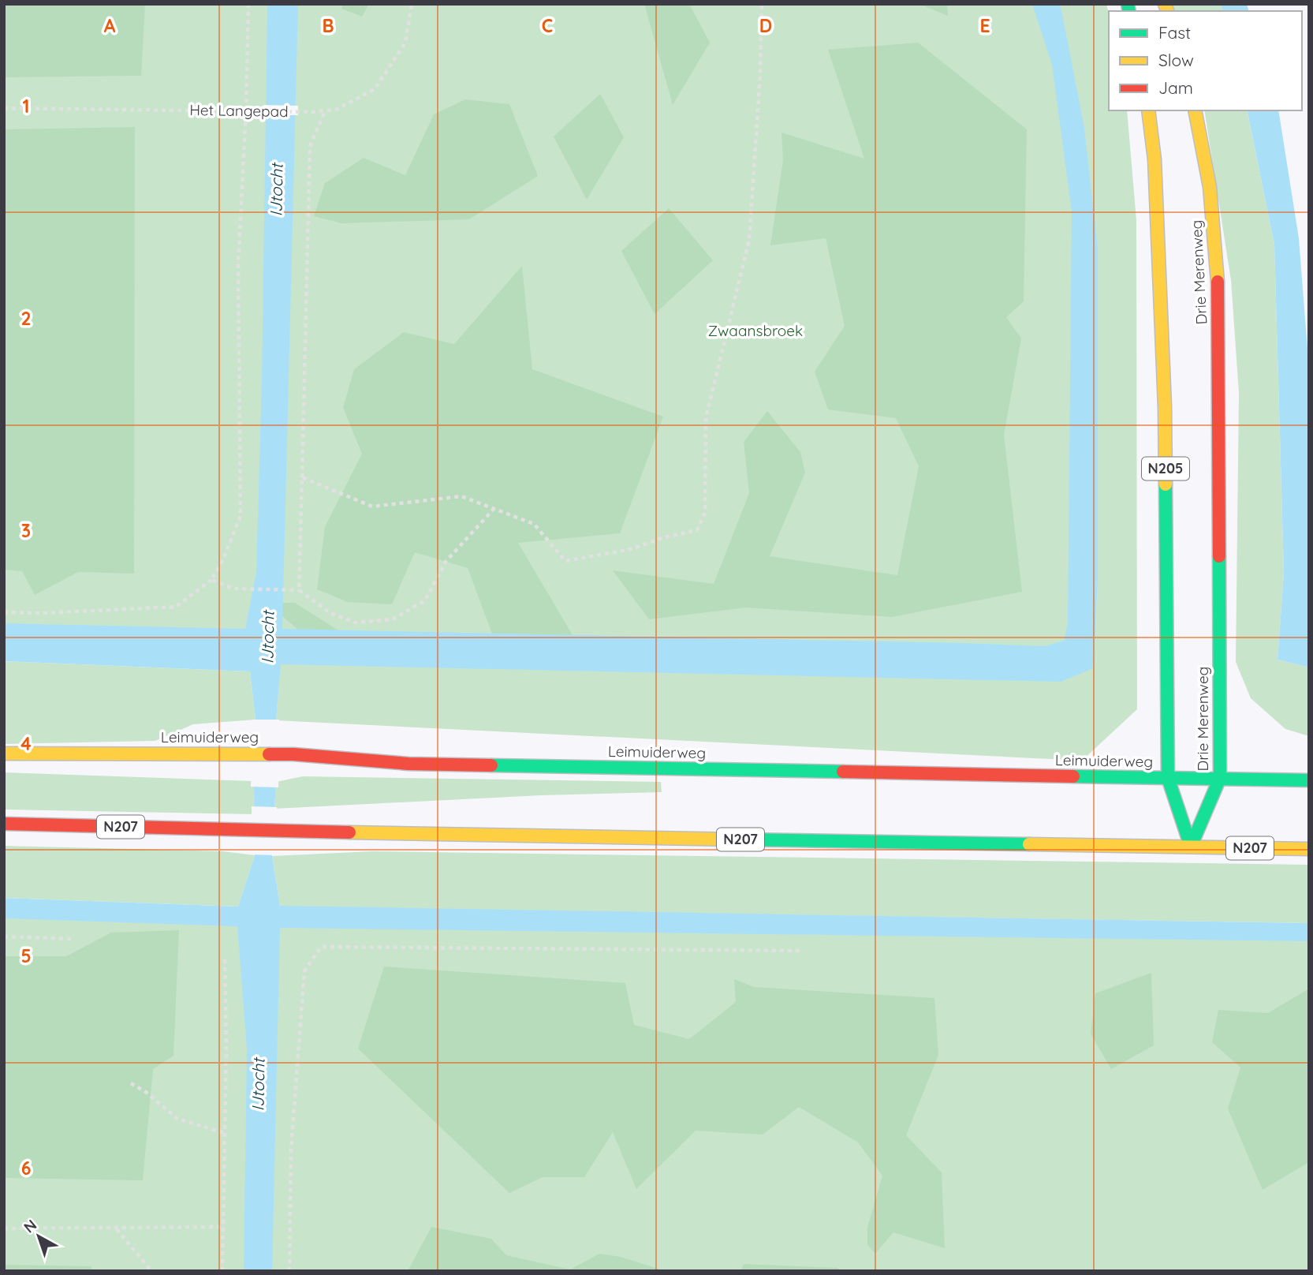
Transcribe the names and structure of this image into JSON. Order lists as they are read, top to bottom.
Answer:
{
  "streets": {
    "main road": [
      "Drie Merenweg",
      "N205",
      "Leimuiderweg",
      "N207"
    ],
    "path": ["Het Langepad"]
  },
  "crossings": [
    ["Drie Merenweg", "N205"],
    ["Drie Merenweg", "Leimuiderweg"],
    ["Drie Merenweg", "N207"],
    ["N205", "Leimuiderweg"],
    ["N205", "N207"]
  ],
  "water": ["IJtocht"],
  "parks": ["Zwaansbroek"],
  "legend": ["Fast", "Slow", "Jam"],
  "north": "top left",
  "grid": {
    "columns": [
      "A",
      "B",
      "C",
      "D",
      "E"
    ],
    "rows": [
      "1",
      "2",
      "3",
      "4",
      "5",
      "6"
    ]
  }
}
